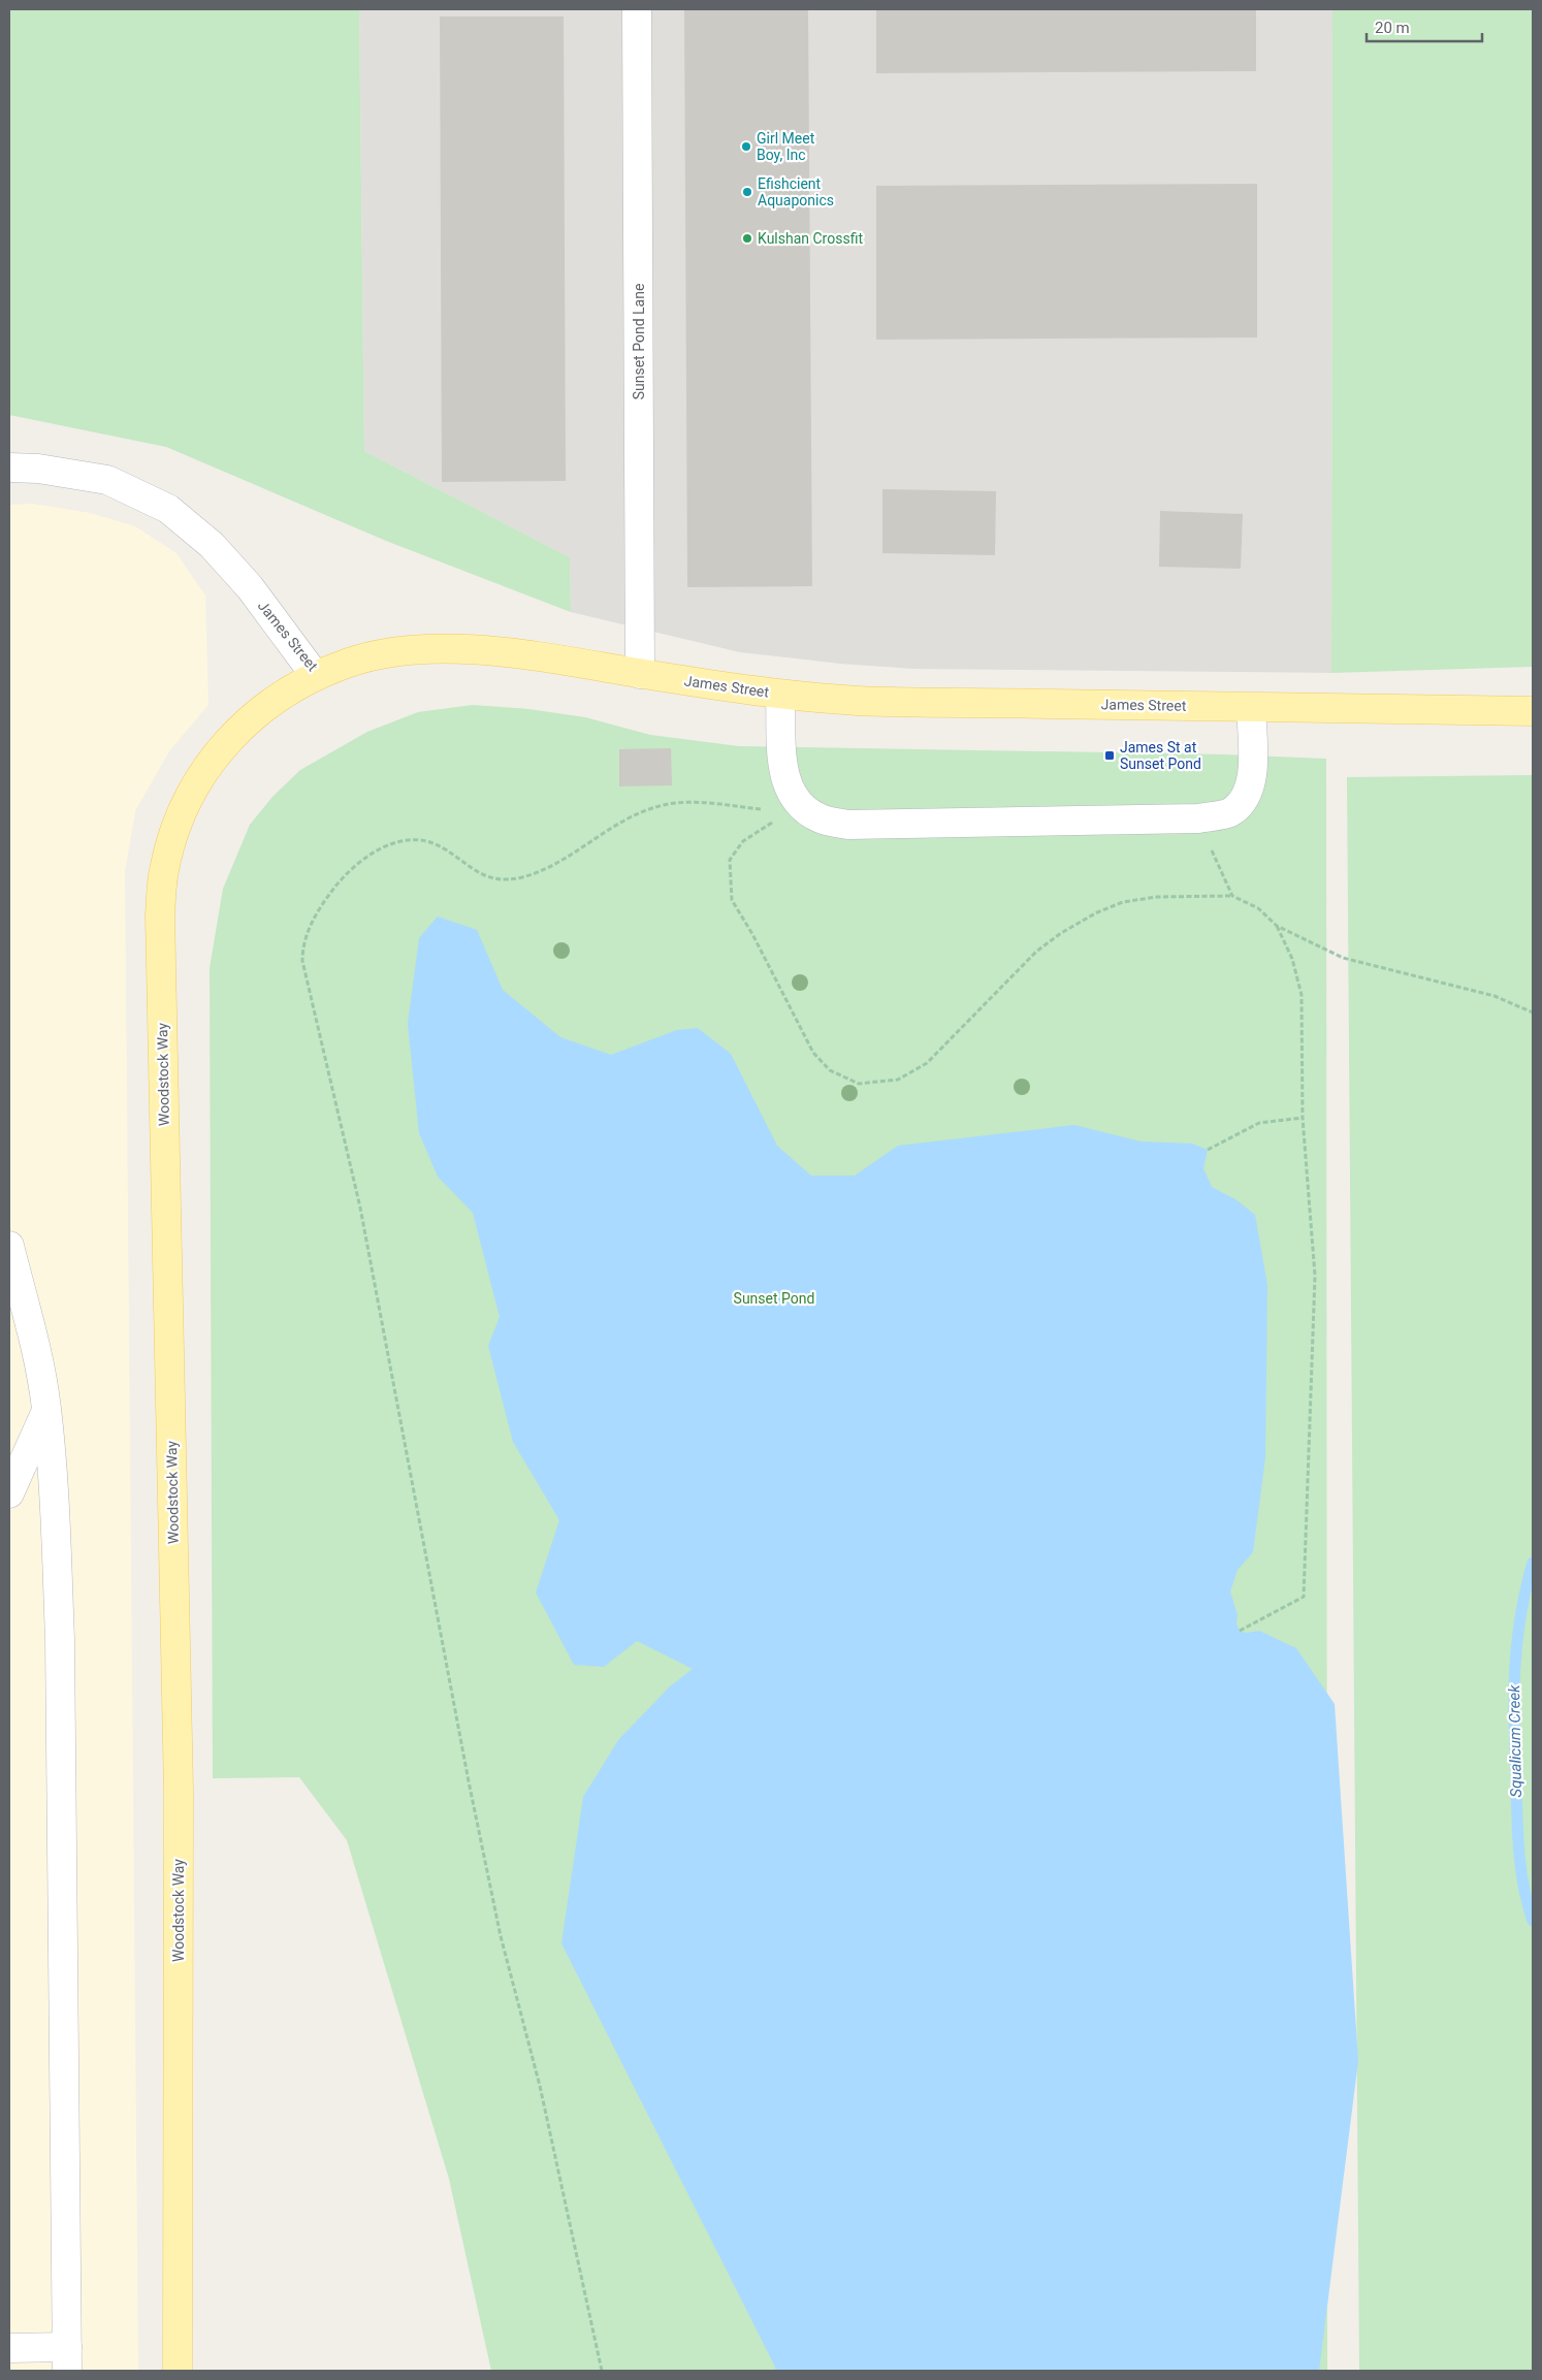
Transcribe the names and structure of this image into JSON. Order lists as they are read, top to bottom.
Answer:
{
  "streets": {
    "main road": ["James Street", "Woodstock Way"],
    "street": ["Sunset Pond Lane"]
  },
  "crossings": [
    ["Sunset Pond Lane", "James Street"],
    ["James Street", "Woodstock Way"]
  ],
  "water": ["Squalicum Creek"],
  "parks": ["Sunset Pond"],
  "places": {
    "other": ["Girl Meet Boy, Inc", "Efishcient Aquaponics", "Kulshan Crossfit"],
    "transit": ["James St at Sunset Pond"]
  },
  "scale_bar": "20 m"
}
